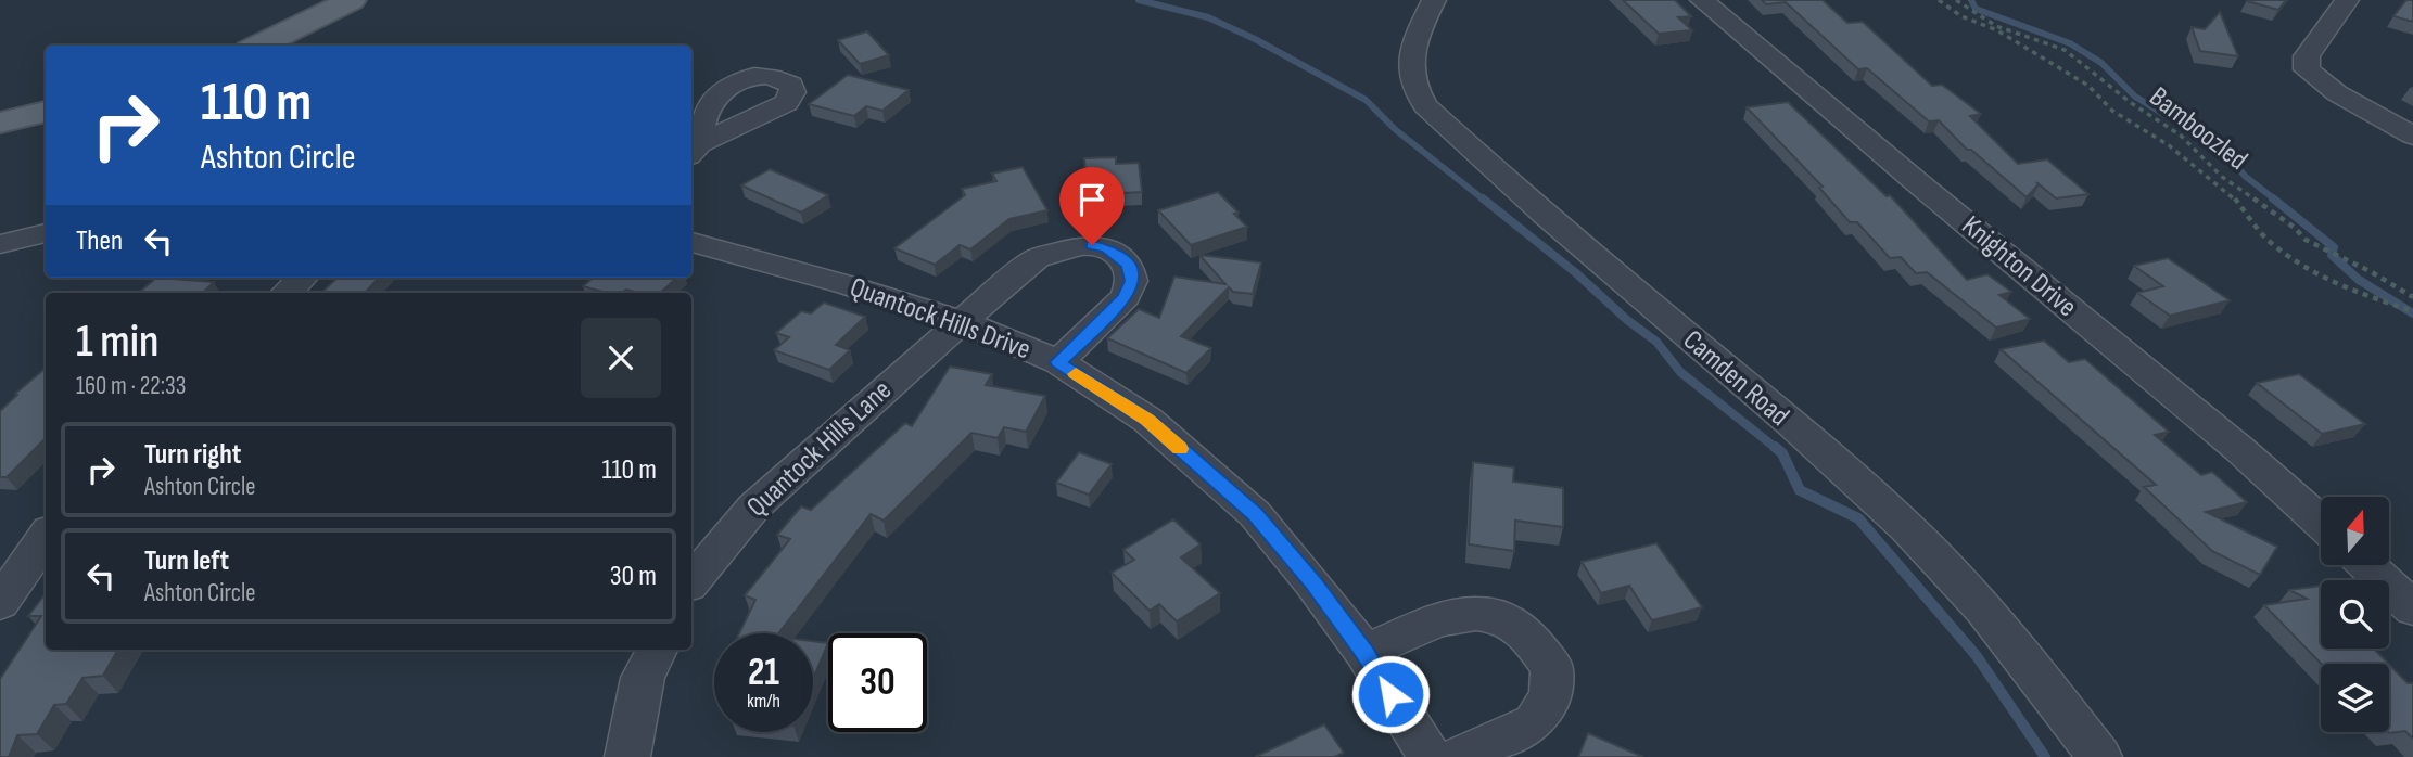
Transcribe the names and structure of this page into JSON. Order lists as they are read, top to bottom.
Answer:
{
  "streets": {
    "street": [
      "Knighton Drive",
      "Quantock Hills Drive",
      "Camden Road",
      "Quantock Hills Lane"
    ],
    "path": ["Bamboozled"]
  },
  "crossings": [
    ["Quantock Hills Drive", "Quantock Hills Lane"]
  ],
  "north": "top",
  "page": {
    "turn": ["110 m", "Ashton Circle"],
    "then": "Then",
    "heading": ["1 min", "160 m · 22:33"],
    "list": [
      {
        "name": "Turn right",
        "note": "Ashton Circle",
        "value": "110 m"
      },
      {
        "name": "Turn left",
        "note": "Ashton Circle",
        "value": "30 m"
      }
    ],
    "speed": "21 km/h",
    "limit": "30"
  }
}
